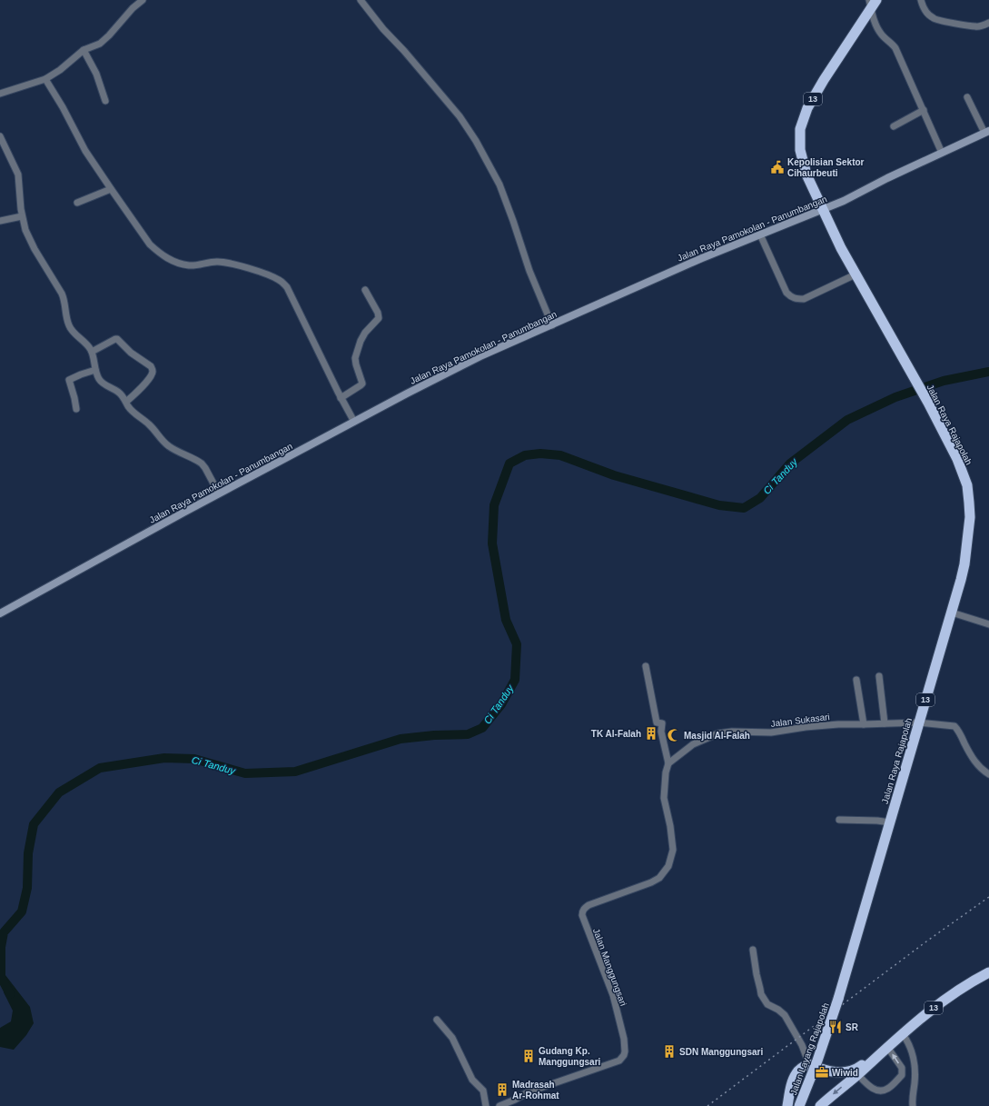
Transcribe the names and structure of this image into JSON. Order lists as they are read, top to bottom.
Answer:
{
  "streets": {
    "highway": ["13", "Jalan Raya Rajapolah", "Jalan Layang Rajapolah"],
    "main road": ["Jalan Raya Pamokolan - Panumbangan"],
    "street": ["Jalan Sukasari", "Jalan Manggungsari"]
  },
  "crossings": [
    ["Jalan Raya Pamokolan - Panumbangan", "Jalan Raya Rajapolah"],
    ["Jalan Raya Rajapolah", "Jalan Sukasari"],
    ["Jalan Raya Rajapolah", "Jalan Layang Rajapolah"],
    ["Jalan Sukasari", "Jalan Manggungsari"]
  ],
  "water": ["Ci Tanduy"],
  "places": {
    "public building": ["Kepolisian Sektor Cihaurbeuti"],
    "building": [
      "TK Al-Falah",
      "SDN Manggungsari",
      "Gudang Kp. Manggungsari",
      "Madrasah Ar-Rohmat"
    ],
    "mosque": ["Masjid Al-Falah"],
    "restaurant": ["SR"],
    "office": ["Wiwid"]
  }
}
